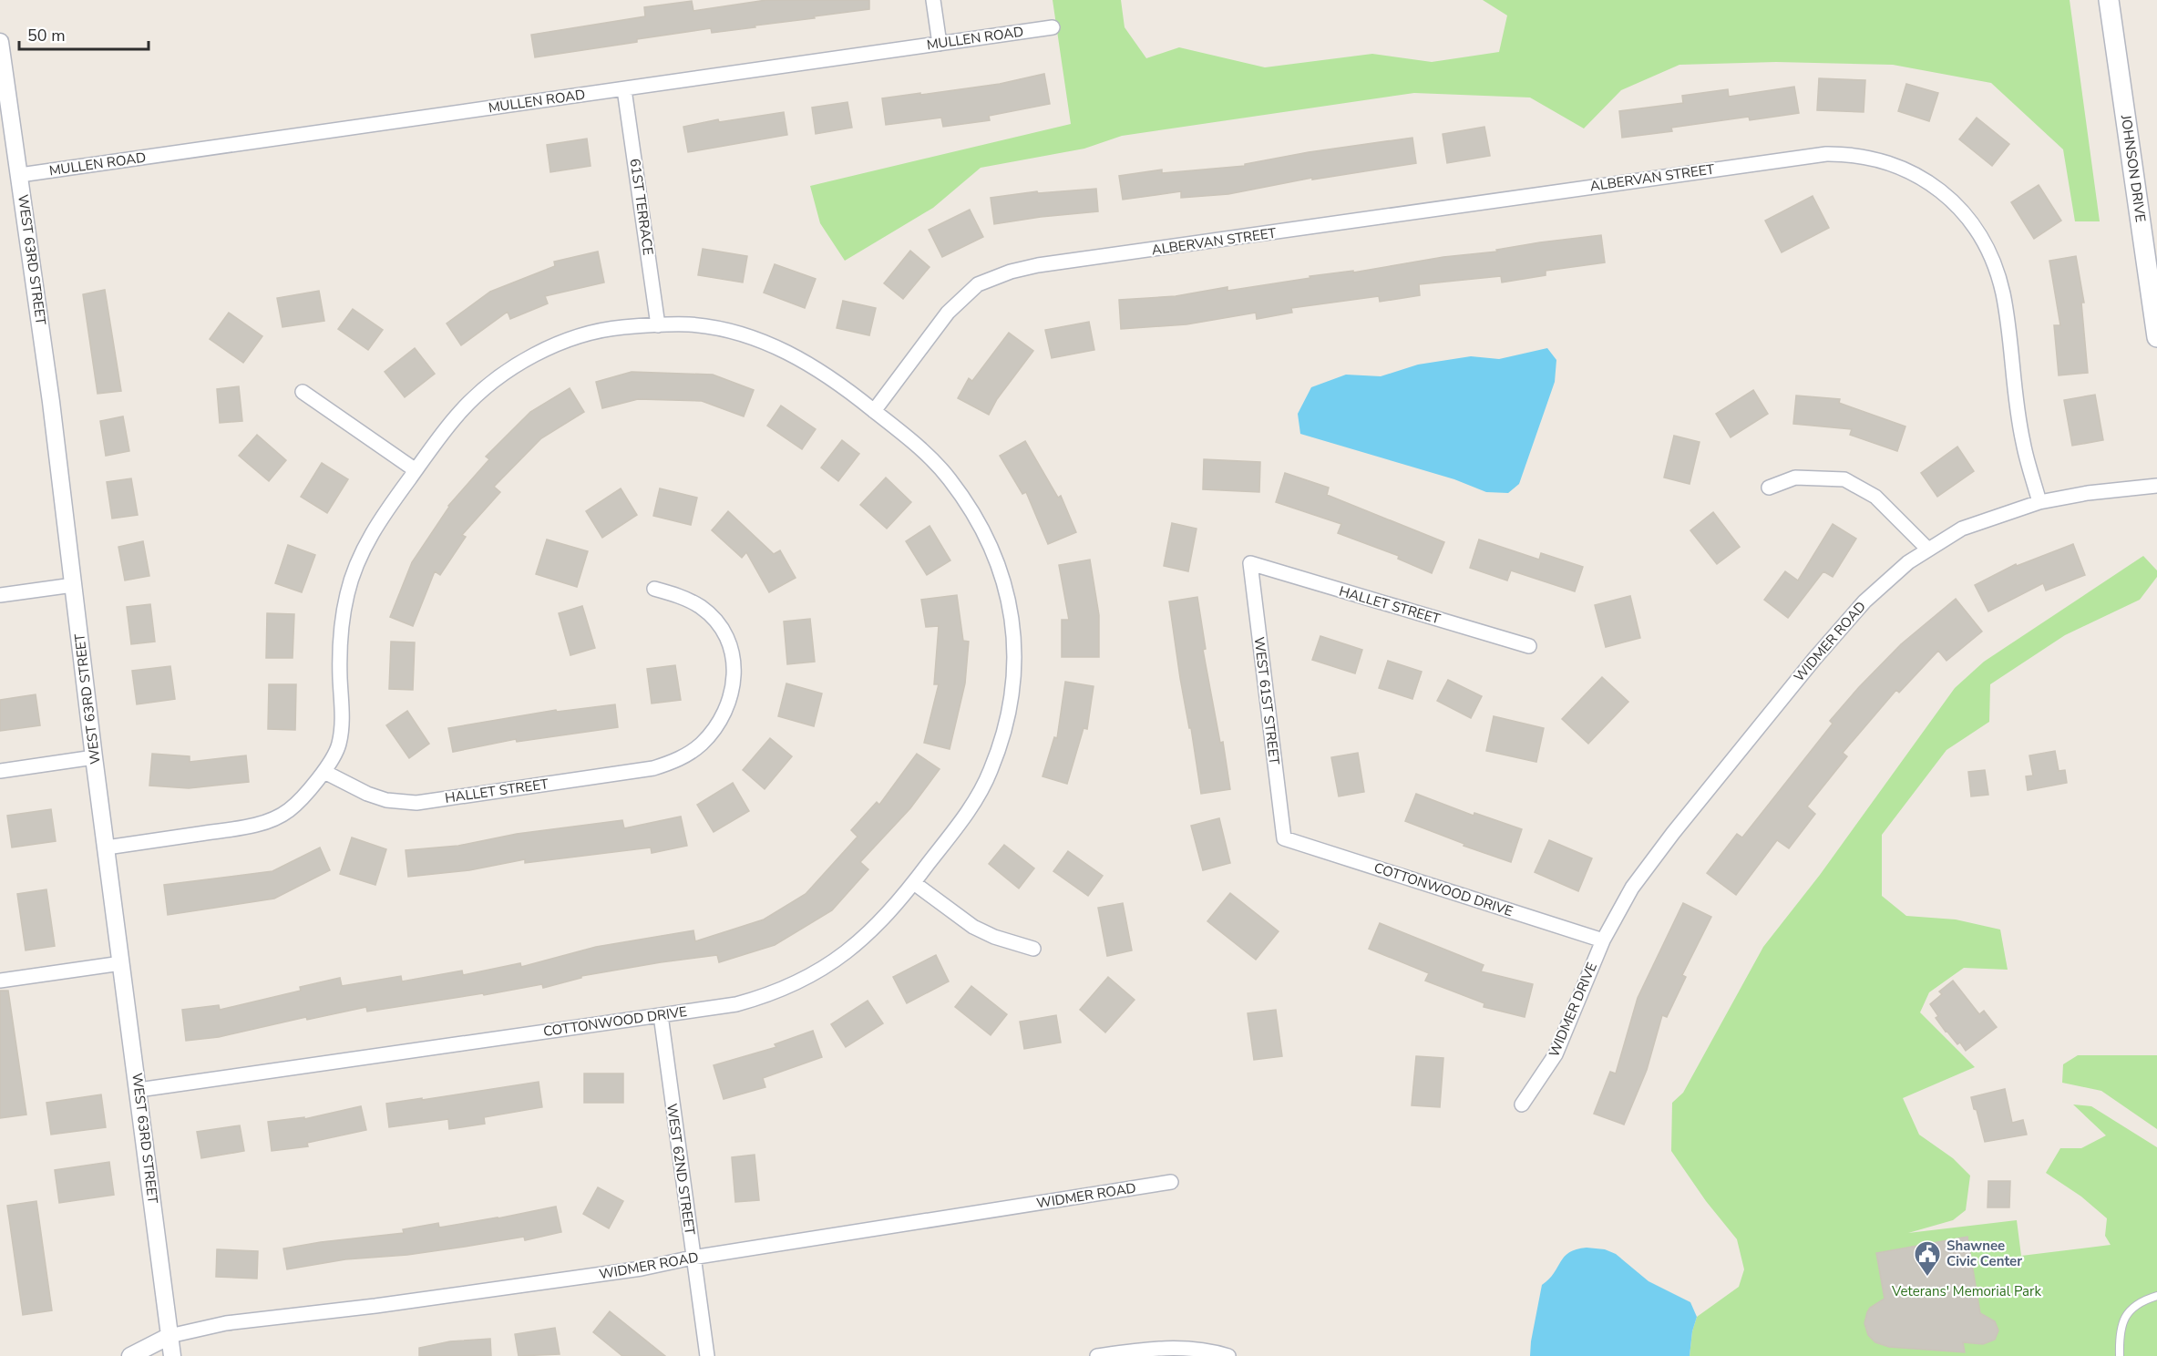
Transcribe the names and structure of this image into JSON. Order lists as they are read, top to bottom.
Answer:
{
  "streets": {
    "main road": ["JOHNSON DRIVE"],
    "street": [
      "MULLEN ROAD",
      "ALBERVAN STREET",
      "61ST TERRACE",
      "WEST 63RD STREET",
      "HALLET STREET",
      "WIDMER ROAD",
      "WEST 61ST STREET",
      "COTTONWOOD DRIVE",
      "WIDMER DRIVE",
      "WEST 62ND STREET"
    ]
  },
  "crossings": [
    ["MULLEN ROAD", "61ST TERRACE"],
    ["MULLEN ROAD", "WEST 63RD STREET"],
    ["ALBERVAN STREET", "WIDMER ROAD"],
    ["ALBERVAN STREET", "COTTONWOOD DRIVE"],
    ["WEST 63RD STREET", "WIDMER ROAD"],
    ["WEST 63RD STREET", "COTTONWOOD DRIVE"],
    ["HALLET STREET", "WEST 61ST STREET"],
    ["WIDMER ROAD", "COTTONWOOD DRIVE"],
    ["WIDMER ROAD", "WIDMER DRIVE"],
    ["WIDMER ROAD", "WEST 62ND STREET"],
    ["WEST 61ST STREET", "COTTONWOOD DRIVE"],
    ["COTTONWOOD DRIVE", "WIDMER DRIVE"],
    ["COTTONWOOD DRIVE", "WEST 62ND STREET"]
  ],
  "parks": ["Veterans' Memorial Park"],
  "places": {
    "public building": ["Shawnee Civic Center"]
  },
  "scale_bar": "50 m"
}
